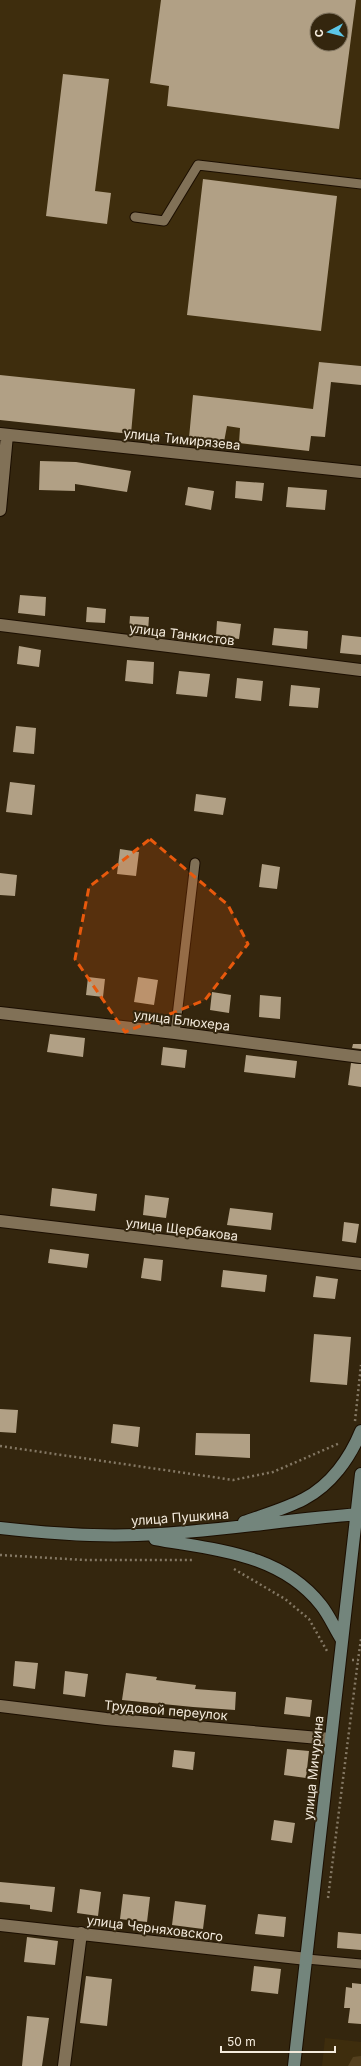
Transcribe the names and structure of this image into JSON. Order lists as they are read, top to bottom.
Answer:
{
  "streets": {
    "street": [
      "улица Тимирязева",
      "улица Танкистов",
      "улица Блюхера",
      "улица Щербакова",
      "улица Пушкина",
      "Трудовой переулок",
      "улица Мичурина",
      "улица Черняховского"
    ]
  },
  "crossings": [
    ["улица Пушкина", "улица Мичурина"],
    ["Трудовой переулок", "улица Мичурина"],
    ["улица Мичурина", "улица Черняховского"]
  ],
  "scale_bar": "50 m",
  "north": "left"
}
